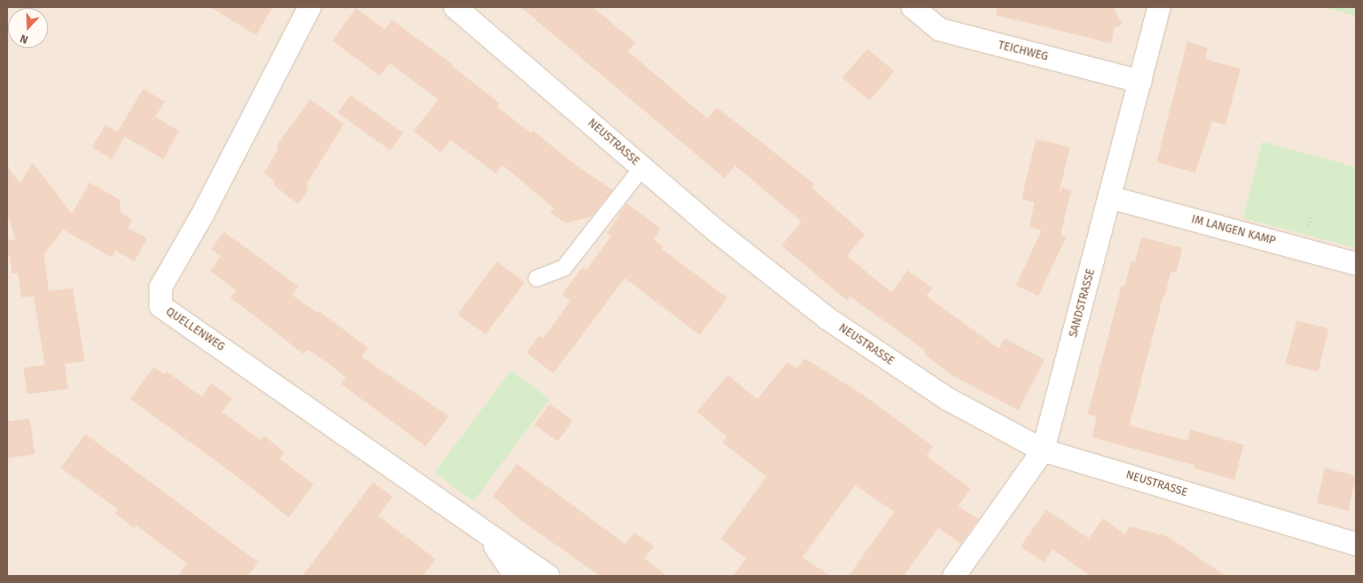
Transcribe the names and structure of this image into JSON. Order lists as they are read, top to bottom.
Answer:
{
  "streets": {
    "street": [
      "TEICHWEG",
      "NEUSTRASSE",
      "IM LANGEN KAMP",
      "SANDSTRASSE",
      "QUELLENWEG"
    ]
  },
  "crossings": [
    ["TEICHWEG", "SANDSTRASSE"],
    ["NEUSTRASSE", "SANDSTRASSE"],
    ["IM LANGEN KAMP", "SANDSTRASSE"]
  ],
  "north": "bottom"
}
